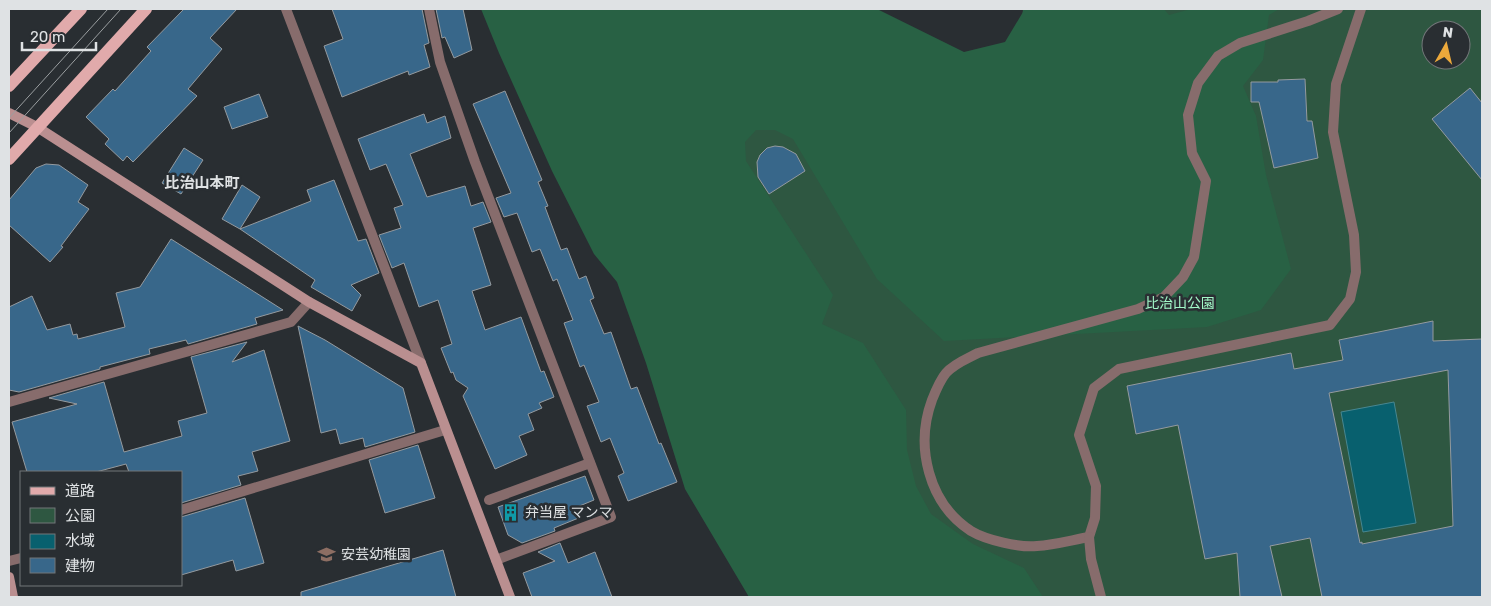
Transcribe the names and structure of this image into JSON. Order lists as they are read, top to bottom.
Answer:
{
  "districts": ["比治山本町"],
  "parks": ["比治山公園"],
  "places": {
    "building": ["弁当屋 マンマ"],
    "school or university": ["安芸幼稚園"]
  },
  "legend": [
    "道路",
    "公園",
    "水域",
    "建物"
  ],
  "scale_bar": "20 m",
  "north": "top"
}
